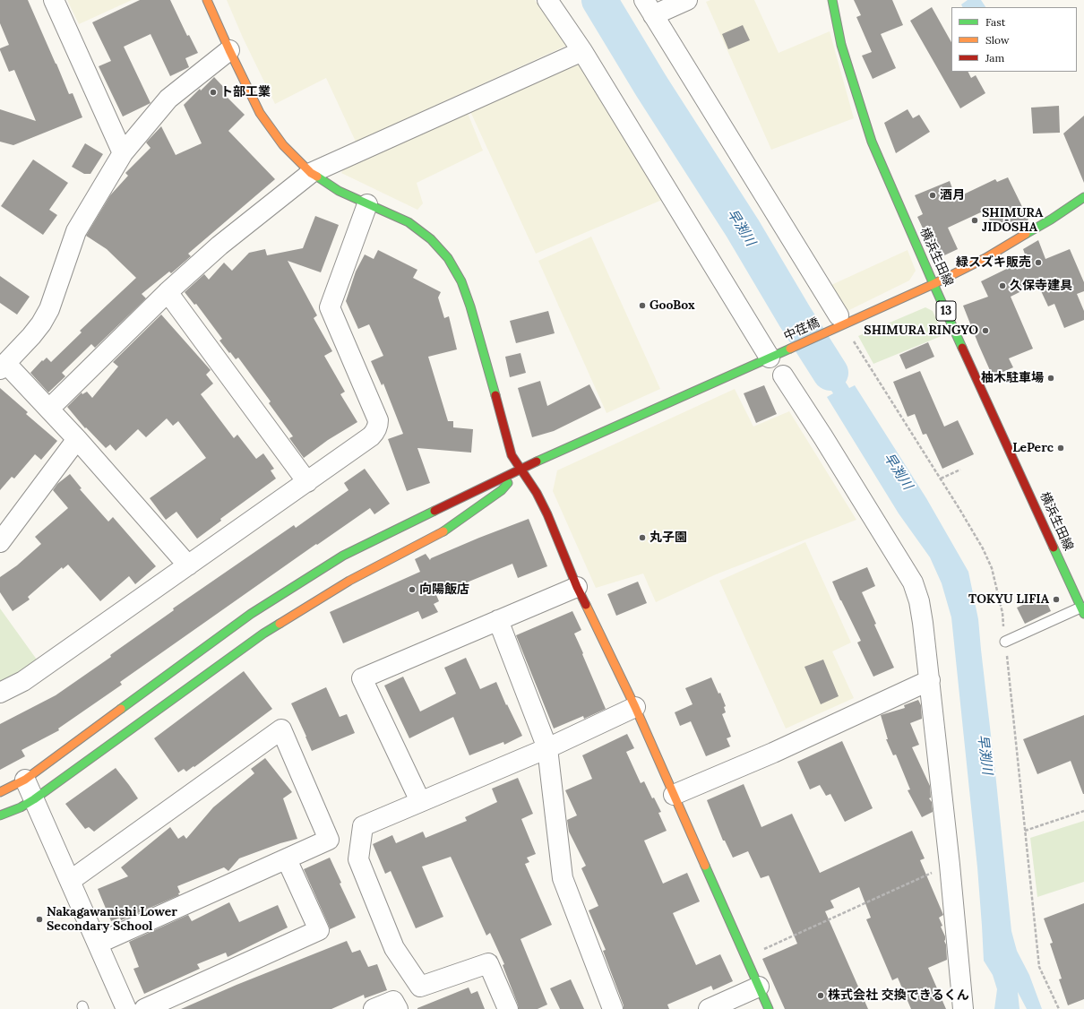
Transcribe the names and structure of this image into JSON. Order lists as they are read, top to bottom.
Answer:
{
  "streets": {
    "street": ["横浜生田線", "13", "中荏橋"]
  },
  "crossings": [
    ["横浜生田線", "中荏橋"]
  ],
  "water": ["早渕川"],
  "places": [
    "ト部工業",
    "酒月",
    "SHIMURA JIDŌSHA",
    "緑スズキ販売",
    "久保寺建具",
    "GooBox",
    "SHIMURA RINGYO",
    "柚木駐車場",
    "LePerc",
    "丸子園",
    "向陽飯店",
    "TOKYU LIFIA",
    "Nakagawanishi Lower Secondary School",
    "株式会社 交換できるくん"
  ],
  "legend": ["Fast", "Slow", "Jam"]
}
